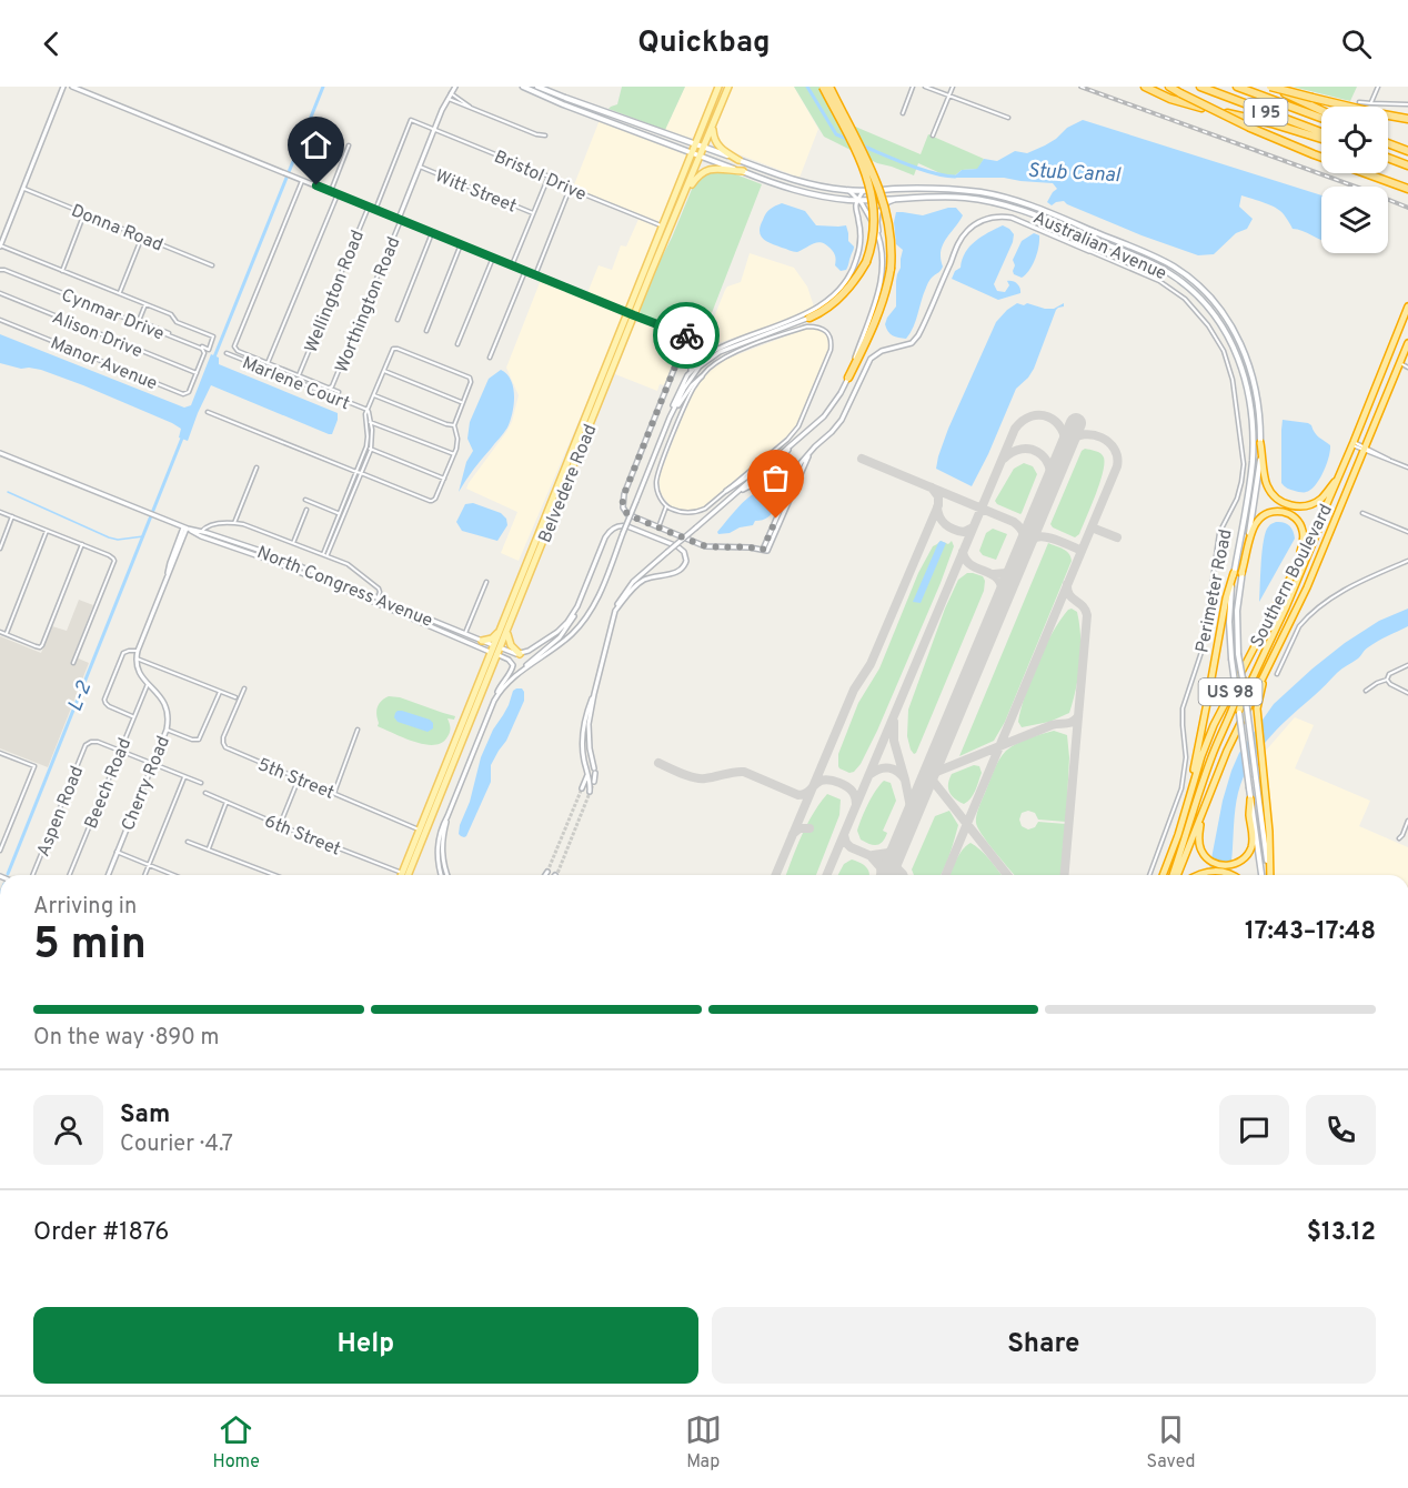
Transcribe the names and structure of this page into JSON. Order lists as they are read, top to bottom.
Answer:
{
  "streets": {
    "highway": ["I 95", "Southern Boulevard", "US 98"],
    "main road": ["Australian Avenue", "Belvedere Road"],
    "street": [
      "Bristol Drive",
      "Witt Street",
      "Donna Road",
      "Wellington Road",
      "Worthington Road",
      "Cynmar Drive",
      "Alison Drive",
      "Manor Avenue",
      "Marlene Court",
      "North Congress Avenue",
      "Perimeter Road",
      "5th Street",
      "Beech Road",
      "Cherry Road",
      "Aspen Road",
      "6th Street"
    ]
  },
  "crossings": [
    ["Bristol Drive", "Wellington Road"],
    ["Bristol Drive", "Worthington Road"],
    ["Bristol Drive", "Belvedere Road"],
    ["Witt Street", "Worthington Road"],
    ["Australian Avenue", "Belvedere Road"],
    ["Cynmar Drive", "Alison Drive"],
    ["Cynmar Drive", "Manor Avenue"],
    ["Alison Drive", "Manor Avenue"],
    ["Belvedere Road", "North Congress Avenue"],
    ["Belvedere Road", "5th Street"],
    ["Belvedere Road", "6th Street"],
    ["Beech Road", "Cherry Road"],
    ["Beech Road", "Aspen Road"]
  ],
  "water": ["Stub Canal", "L-2"],
  "page": {
    "header": "Quickbag",
    "heading": ["5 min", "Arriving in", "17:43–17:48"],
    "panel": [
      "Sam",
      "Courier · 4.7",
      "Order #1876",
      "$13.12"
    ],
    "bar": "On the way · 890 m",
    "buttons": ["Help", "Share"],
    "tabs": ["Home", "Map", "Saved"]
  }
}
